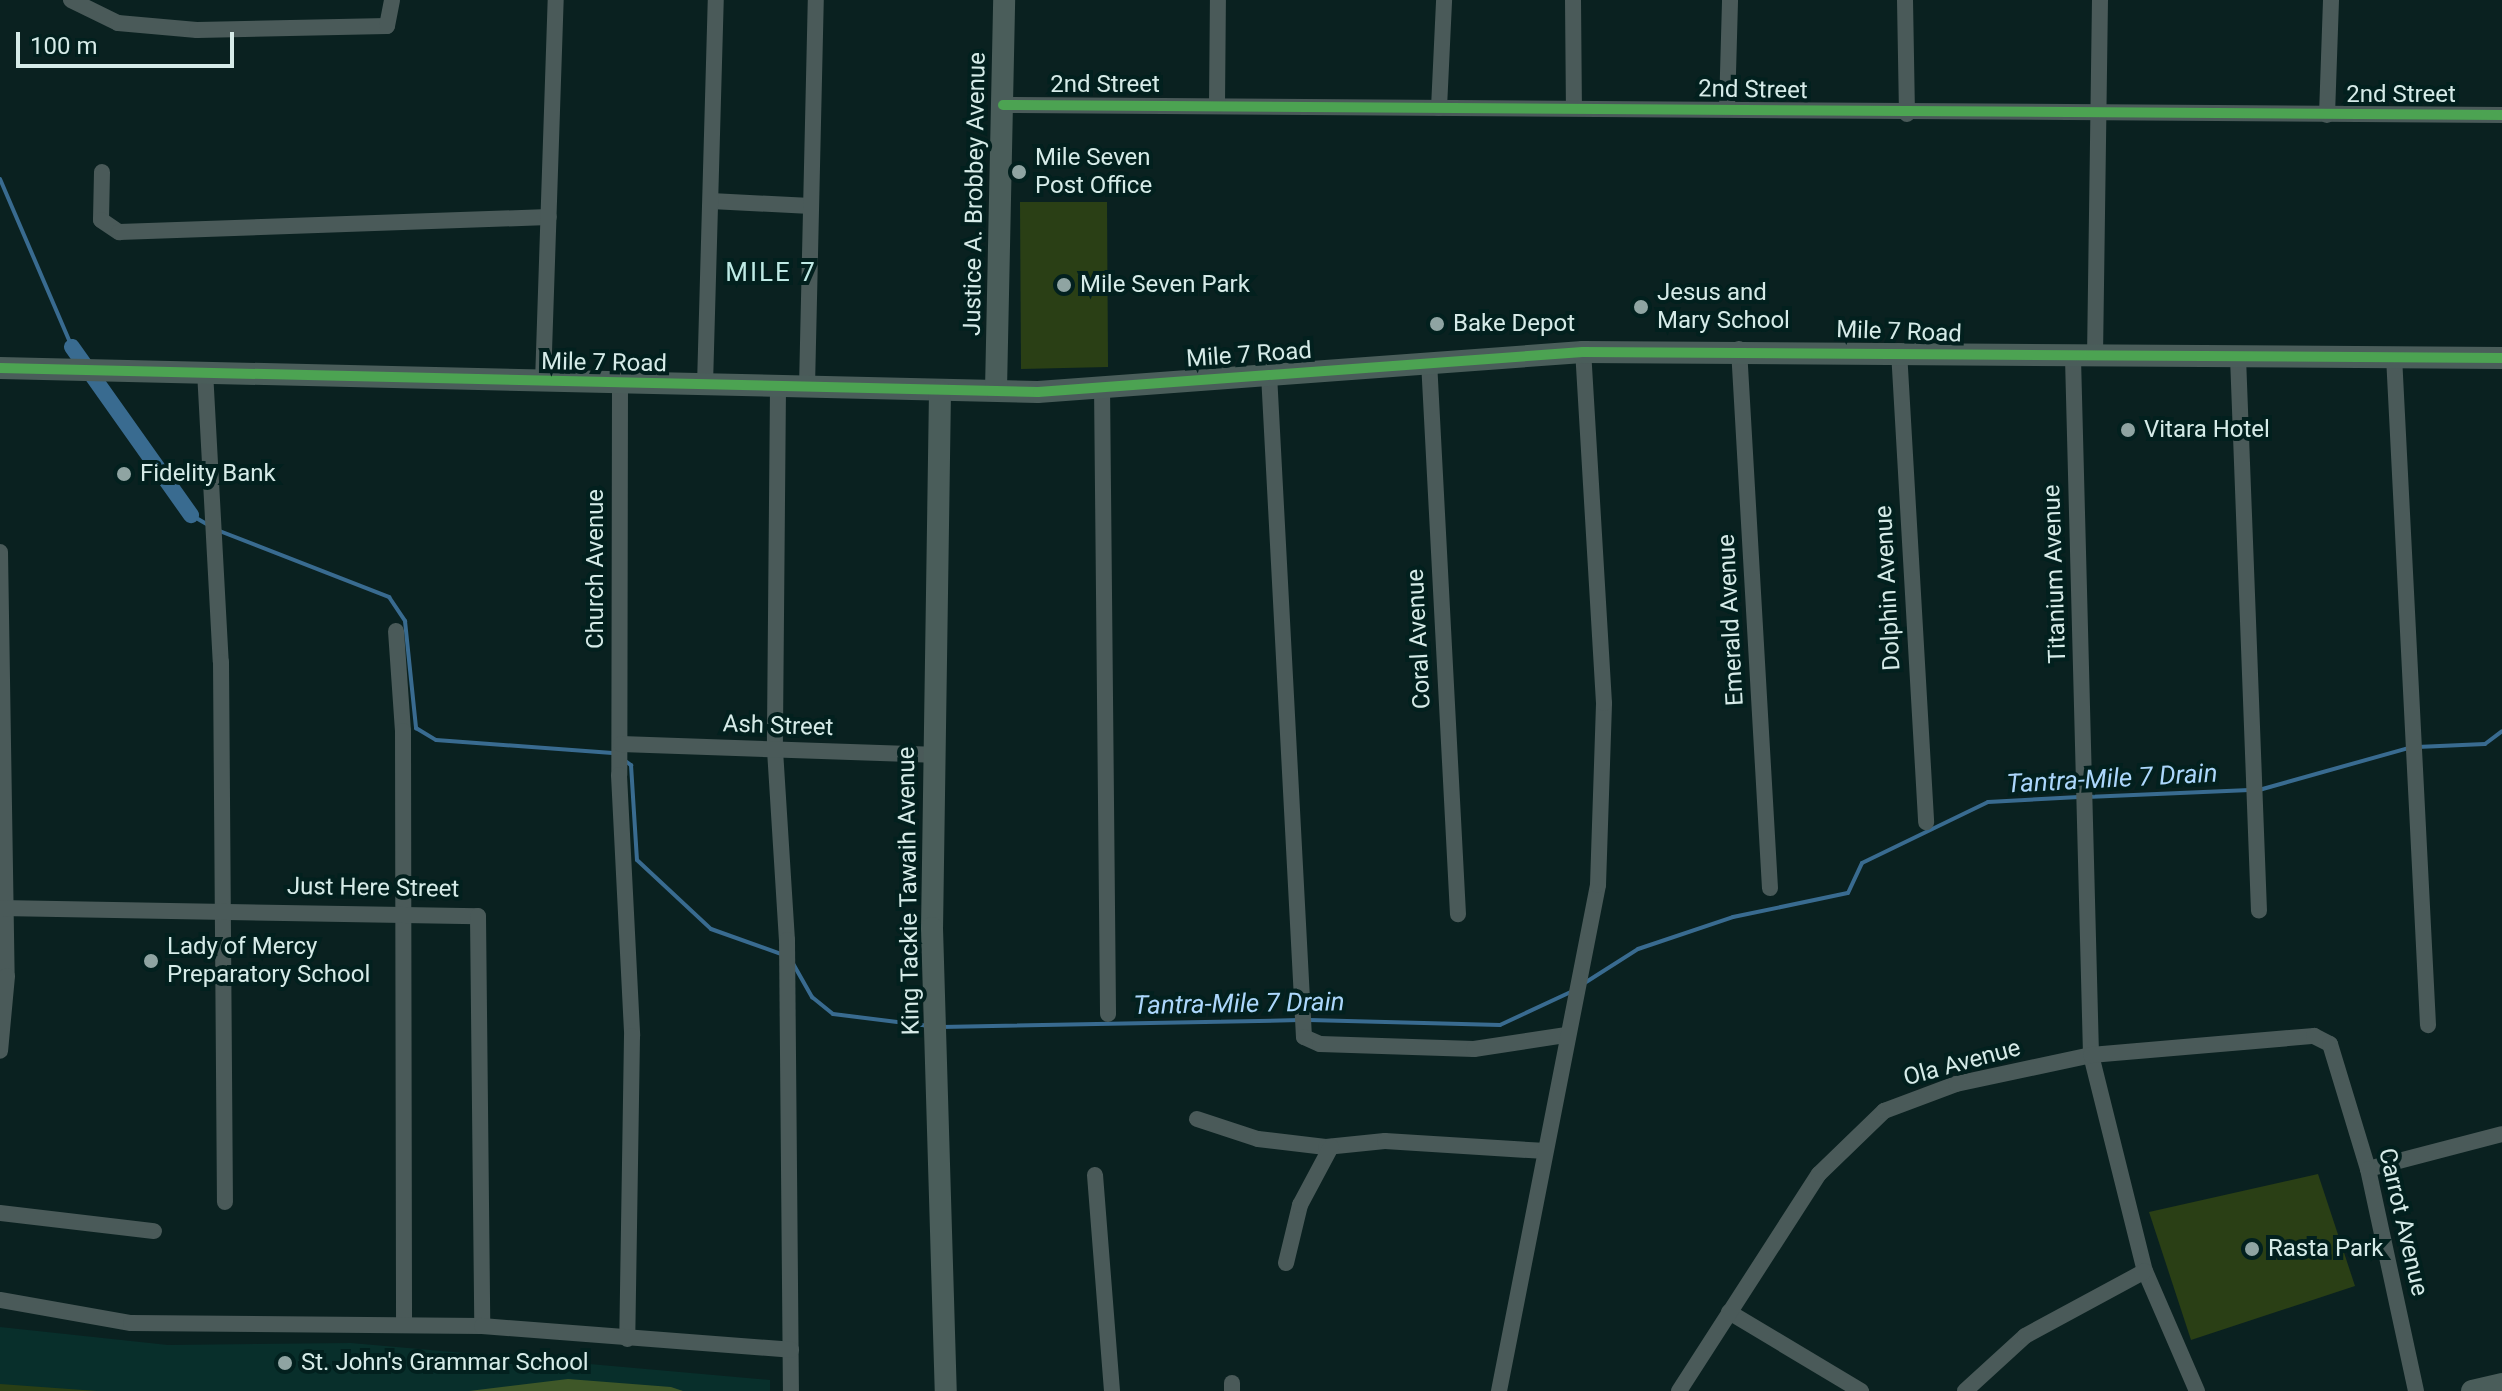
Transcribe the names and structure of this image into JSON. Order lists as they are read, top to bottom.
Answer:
{
  "streets": {
    "street": [
      "2nd Street",
      "Justice A. Brobbey Avenue",
      "Mile 7 Road",
      "Church Avenue",
      "Titanium Avenue",
      "Dolphin Avenue",
      "Emerald Avenue",
      "Coral Avenue",
      "Ash Street",
      "Just Here Street",
      "King Tackie Tawaih Avenue",
      "Ola Avenue",
      "Carrot Avenue"
    ]
  },
  "crossings": [
    ["2nd Street", "Justice A. Brobbey Avenue"],
    ["2nd Street", "Titanium Avenue"],
    ["Justice A. Brobbey Avenue", "Mile 7 Road"],
    ["Mile 7 Road", "Church Avenue"],
    ["Mile 7 Road", "Titanium Avenue"],
    ["Mile 7 Road", "Dolphin Avenue"],
    ["Mile 7 Road", "Emerald Avenue"],
    ["Mile 7 Road", "Coral Avenue"],
    ["Mile 7 Road", "King Tackie Tawaih Avenue"],
    ["Church Avenue", "Ash Street"],
    ["Titanium Avenue", "Ola Avenue"],
    ["Ash Street", "King Tackie Tawaih Avenue"],
    ["Ola Avenue", "Carrot Avenue"]
  ],
  "districts": ["MILE 7"],
  "water": ["Tantra-Mile 7 Drain"],
  "places": [
    "Mile Seven Post Office",
    "Mile Seven Park",
    "Jesus and Mary School",
    "Bake Depot",
    "Vitara Hotel",
    "Fidelity Bank",
    "Lady of Mercy Preparatory School",
    "Rasta Park",
    "St. John's Grammar School"
  ],
  "scale_bar": "100 m"
}
